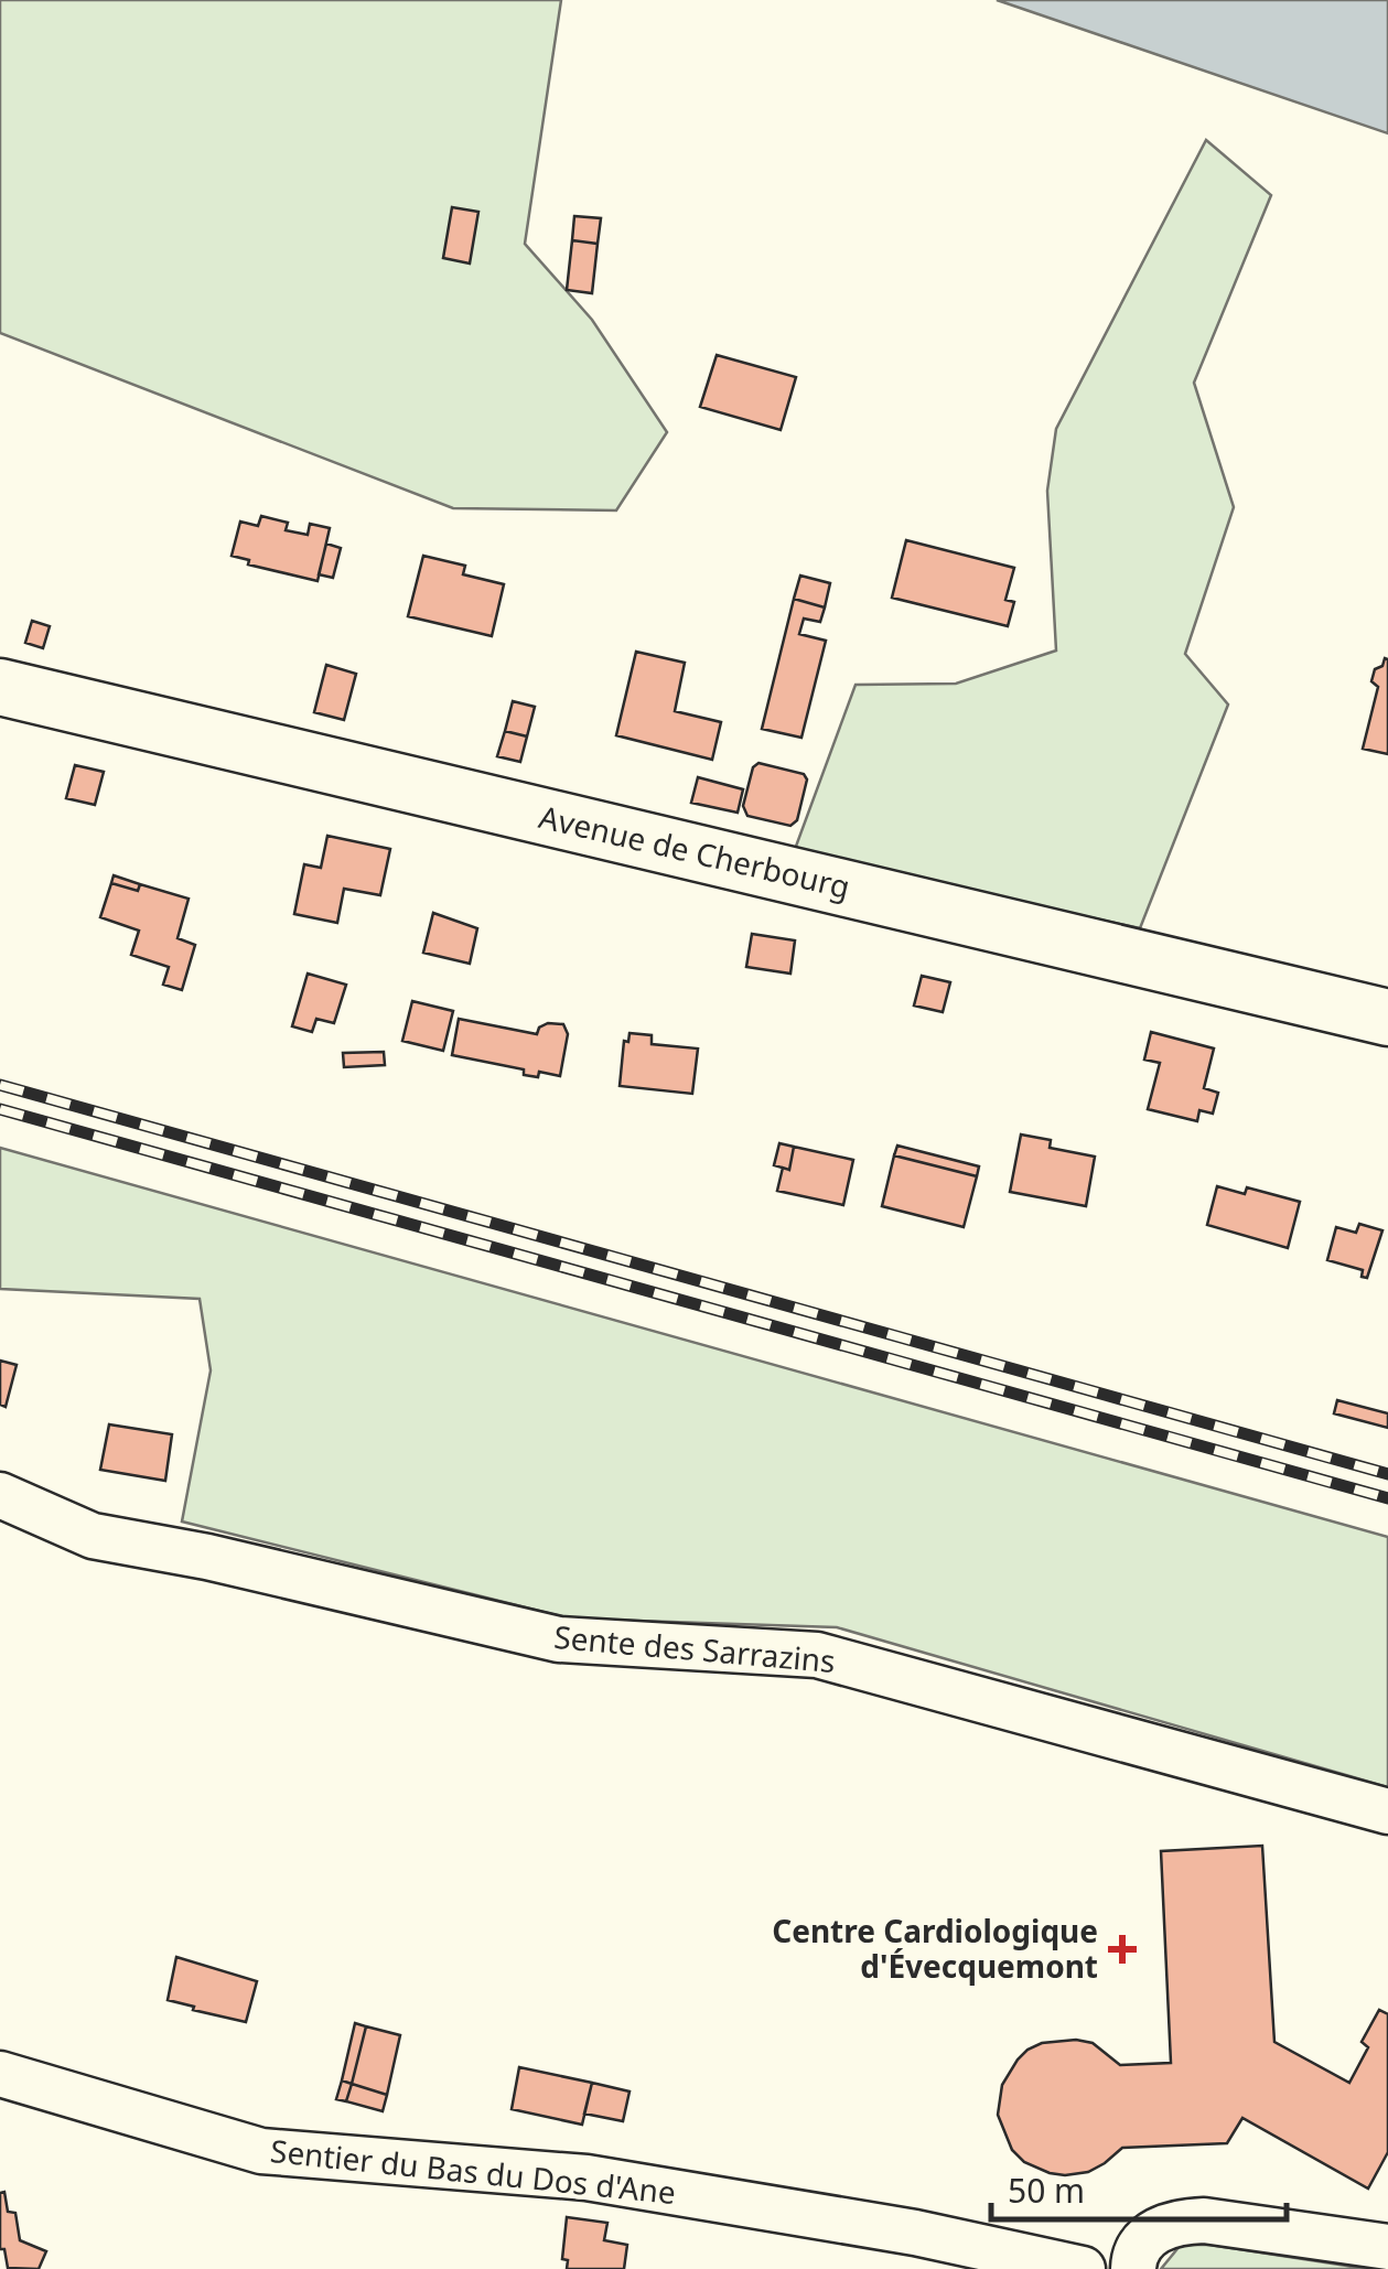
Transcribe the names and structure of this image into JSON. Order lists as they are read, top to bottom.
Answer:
{
  "streets": {
    "main road": ["Avenue de Cherbourg"],
    "street": ["Sente des Sarrazins", "Sentier du Bas du Dos d'Ane"]
  },
  "places": {
    "health": ["Centre Cardiologique d'Évecquemont"]
  },
  "scale_bar": "50 m"
}
